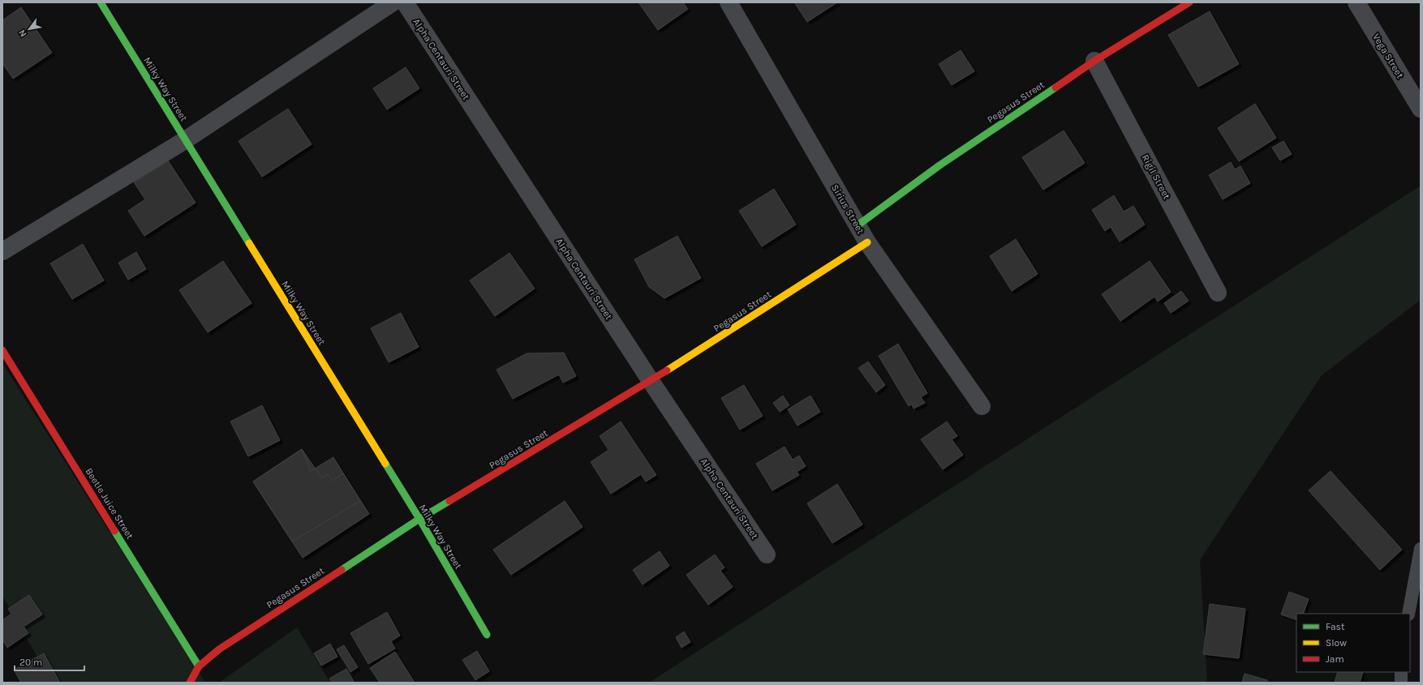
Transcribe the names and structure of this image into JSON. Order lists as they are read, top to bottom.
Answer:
{
  "streets": {
    "street": [
      "Vega Street",
      "Alpha Centauri Street",
      "Milky Way Street",
      "Pegasus Street",
      "Rigil Street",
      "Sirius Street",
      "Beetle Juice Street"
    ]
  },
  "crossings": [
    ["Alpha Centauri Street", "Pegasus Street"],
    ["Milky Way Street", "Pegasus Street"],
    ["Pegasus Street", "Rigil Street"],
    ["Pegasus Street", "Sirius Street"],
    ["Pegasus Street", "Beetle Juice Street"]
  ],
  "legend": ["Fast", "Slow", "Jam"],
  "scale_bar": "20 m",
  "north": "bottom left"
}
